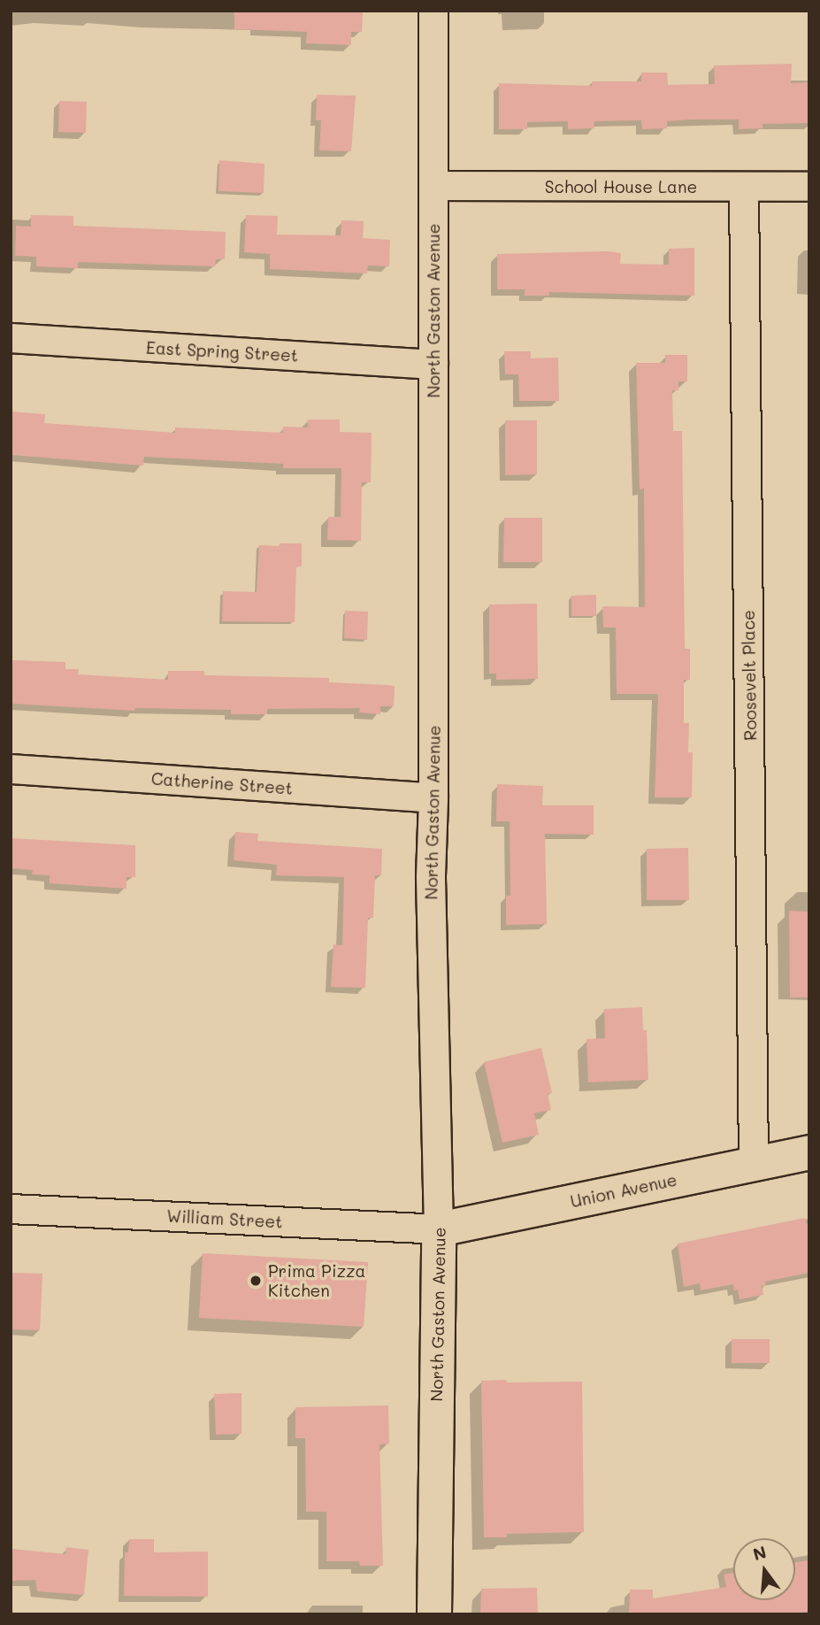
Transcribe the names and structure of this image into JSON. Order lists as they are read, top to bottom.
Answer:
{
  "streets": {
    "street": [
      "School House Lane",
      "North Gaston Avenue",
      "East Spring Street",
      "Roosevelt Place",
      "Catherine Street",
      "Union Avenue",
      "William Street"
    ]
  },
  "crossings": [
    ["School House Lane", "North Gaston Avenue"],
    ["School House Lane", "Roosevelt Place"],
    ["North Gaston Avenue", "East Spring Street"],
    ["North Gaston Avenue", "Catherine Street"],
    ["North Gaston Avenue", "Union Avenue"],
    ["North Gaston Avenue", "William Street"],
    ["Roosevelt Place", "Union Avenue"],
    ["Union Avenue", "William Street"]
  ],
  "places": ["Prima Pizza Kitchen"],
  "north": "top"
}
